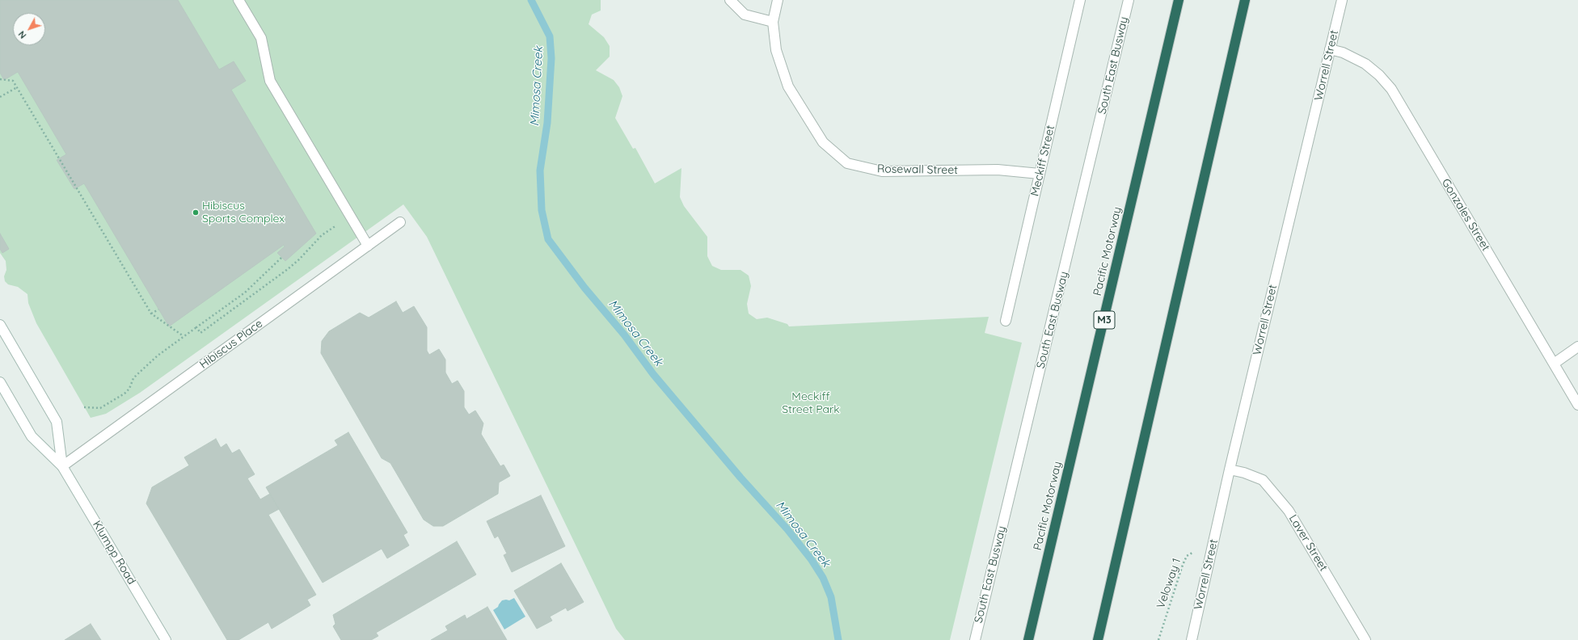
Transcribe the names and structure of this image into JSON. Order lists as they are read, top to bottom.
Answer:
{
  "streets": {
    "highway": ["Pacific Motorway", "M3"],
    "street": [
      "South East Busway",
      "Worrell Street",
      "Meckiff Street",
      "Rosewall Street",
      "Gonzales Street",
      "Hibiscus Place",
      "Laver Street",
      "Klumpp Road"
    ],
    "path": ["Veloway 1"]
  },
  "crossings": [
    ["Worrell Street", "Gonzales Street"],
    ["Worrell Street", "Laver Street"],
    ["Worrell Street", "Veloway 1"],
    ["Meckiff Street", "Rosewall Street"],
    ["Hibiscus Place", "Klumpp Road"]
  ],
  "water": ["Mimosa Creek"],
  "parks": ["Meckiff Street Park"],
  "places": ["Hibiscus Sports Complex"],
  "north": "bottom left"
}
